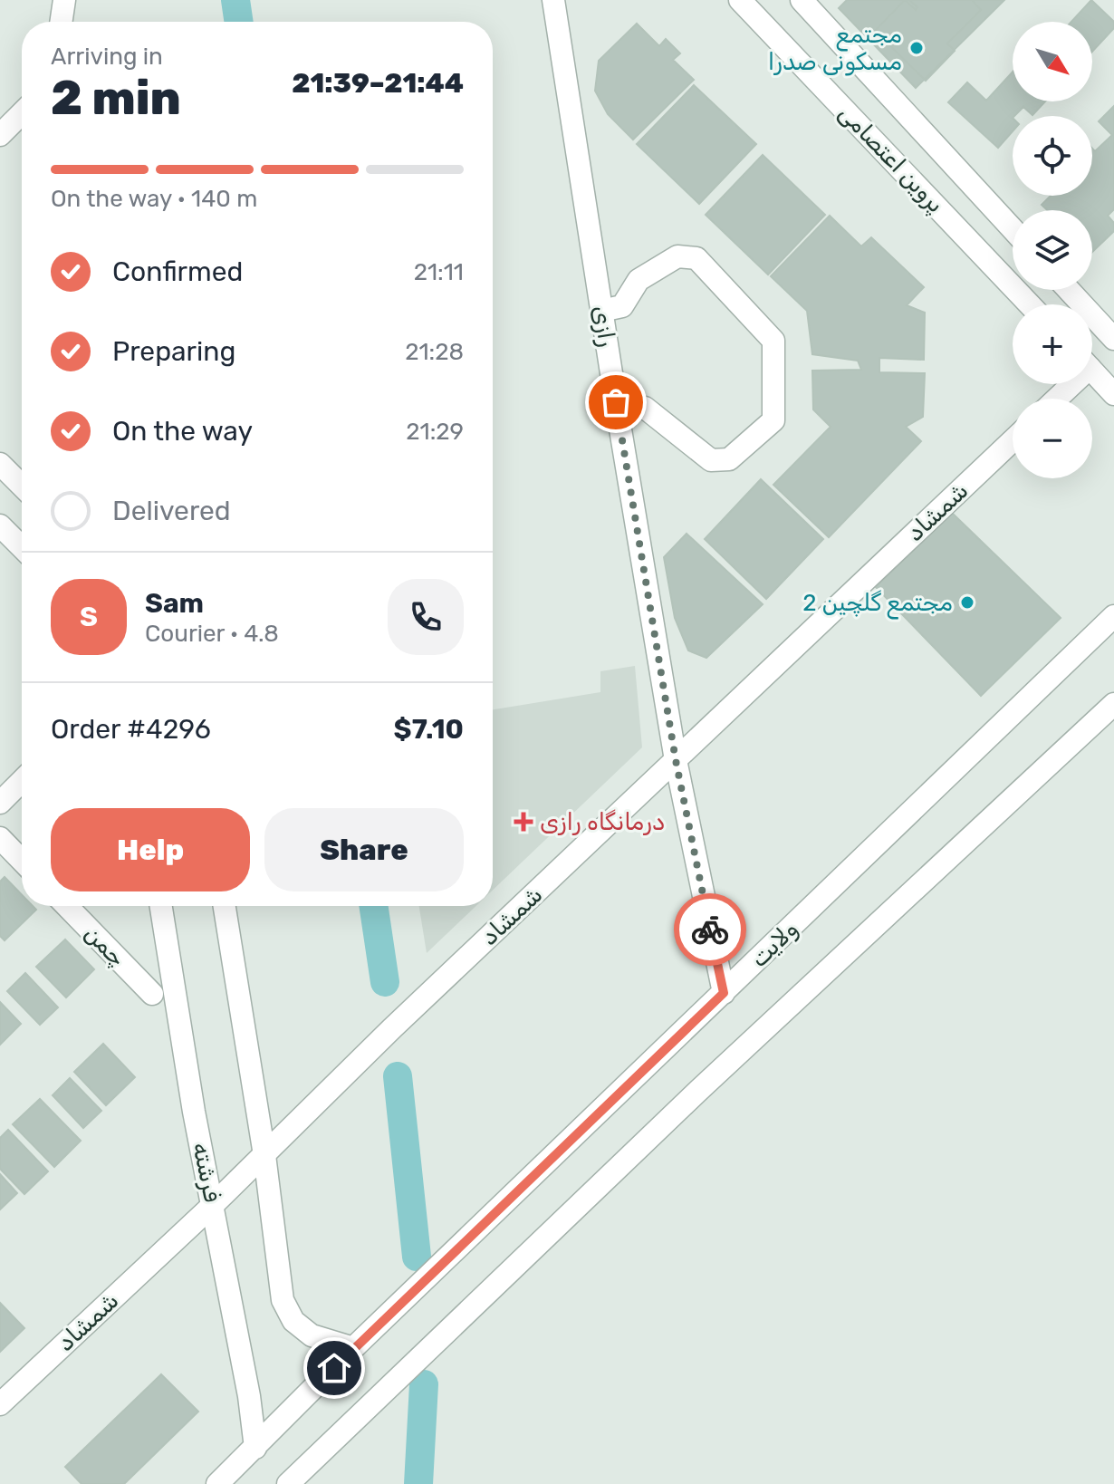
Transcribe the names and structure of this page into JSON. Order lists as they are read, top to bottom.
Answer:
{
  "streets": {
    "street": [
      "پروین اعتصامی",
      "رازی",
      "شمشاد",
      "ولایت",
      "چمن",
      "فرشته"
    ]
  },
  "crossings": [
    ["رازی", "شمشاد"],
    ["رازی", "ولایت"],
    ["شمشاد", "فرشته"],
    ["ولایت", "فرشته"]
  ],
  "places": {
    "other": ["مجتمع مسکونی صدرا", "مجتمع گلچین 2"],
    "health": ["درمانگاه رازی"]
  },
  "north": "bottom right",
  "page": {
    "map_buttons": ["+", "−"],
    "heading": ["2 min", "Arriving in", "21:39–21:44"],
    "panel": [
      "Sam",
      "Courier · 4.8",
      "Order #4296",
      "$7.10"
    ],
    "bar": "On the way · 140 m",
    "list": [
      ["Confirmed", "21:11"],
      ["Preparing", "21:28"],
      ["On the way", "21:29"],
      "Delivered"
    ],
    "round": "S",
    "buttons": ["Help", "Share"]
  }
}
